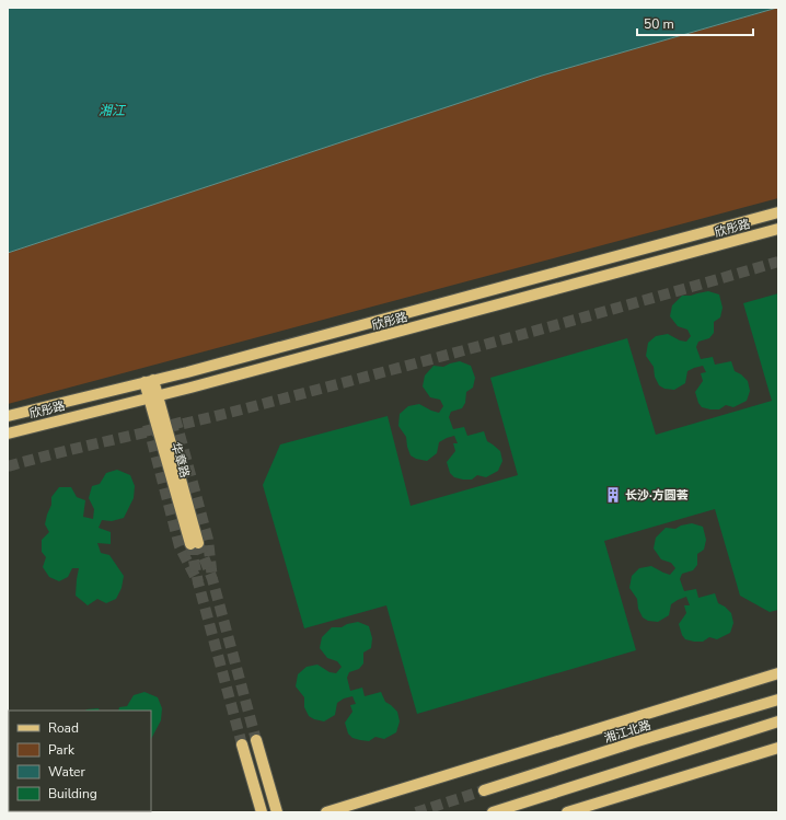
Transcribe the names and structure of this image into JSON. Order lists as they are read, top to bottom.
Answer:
{
  "streets": {
    "main road": ["欣彤路", "华章路", "湘江北路"]
  },
  "crossings": [
    ["欣彤路", "华章路"]
  ],
  "water": ["湘江"],
  "places": {
    "building": ["长沙·方圆荟"]
  },
  "legend": [
    "Road",
    "Park",
    "Water",
    "Building"
  ],
  "scale_bar": "50 m"
}
